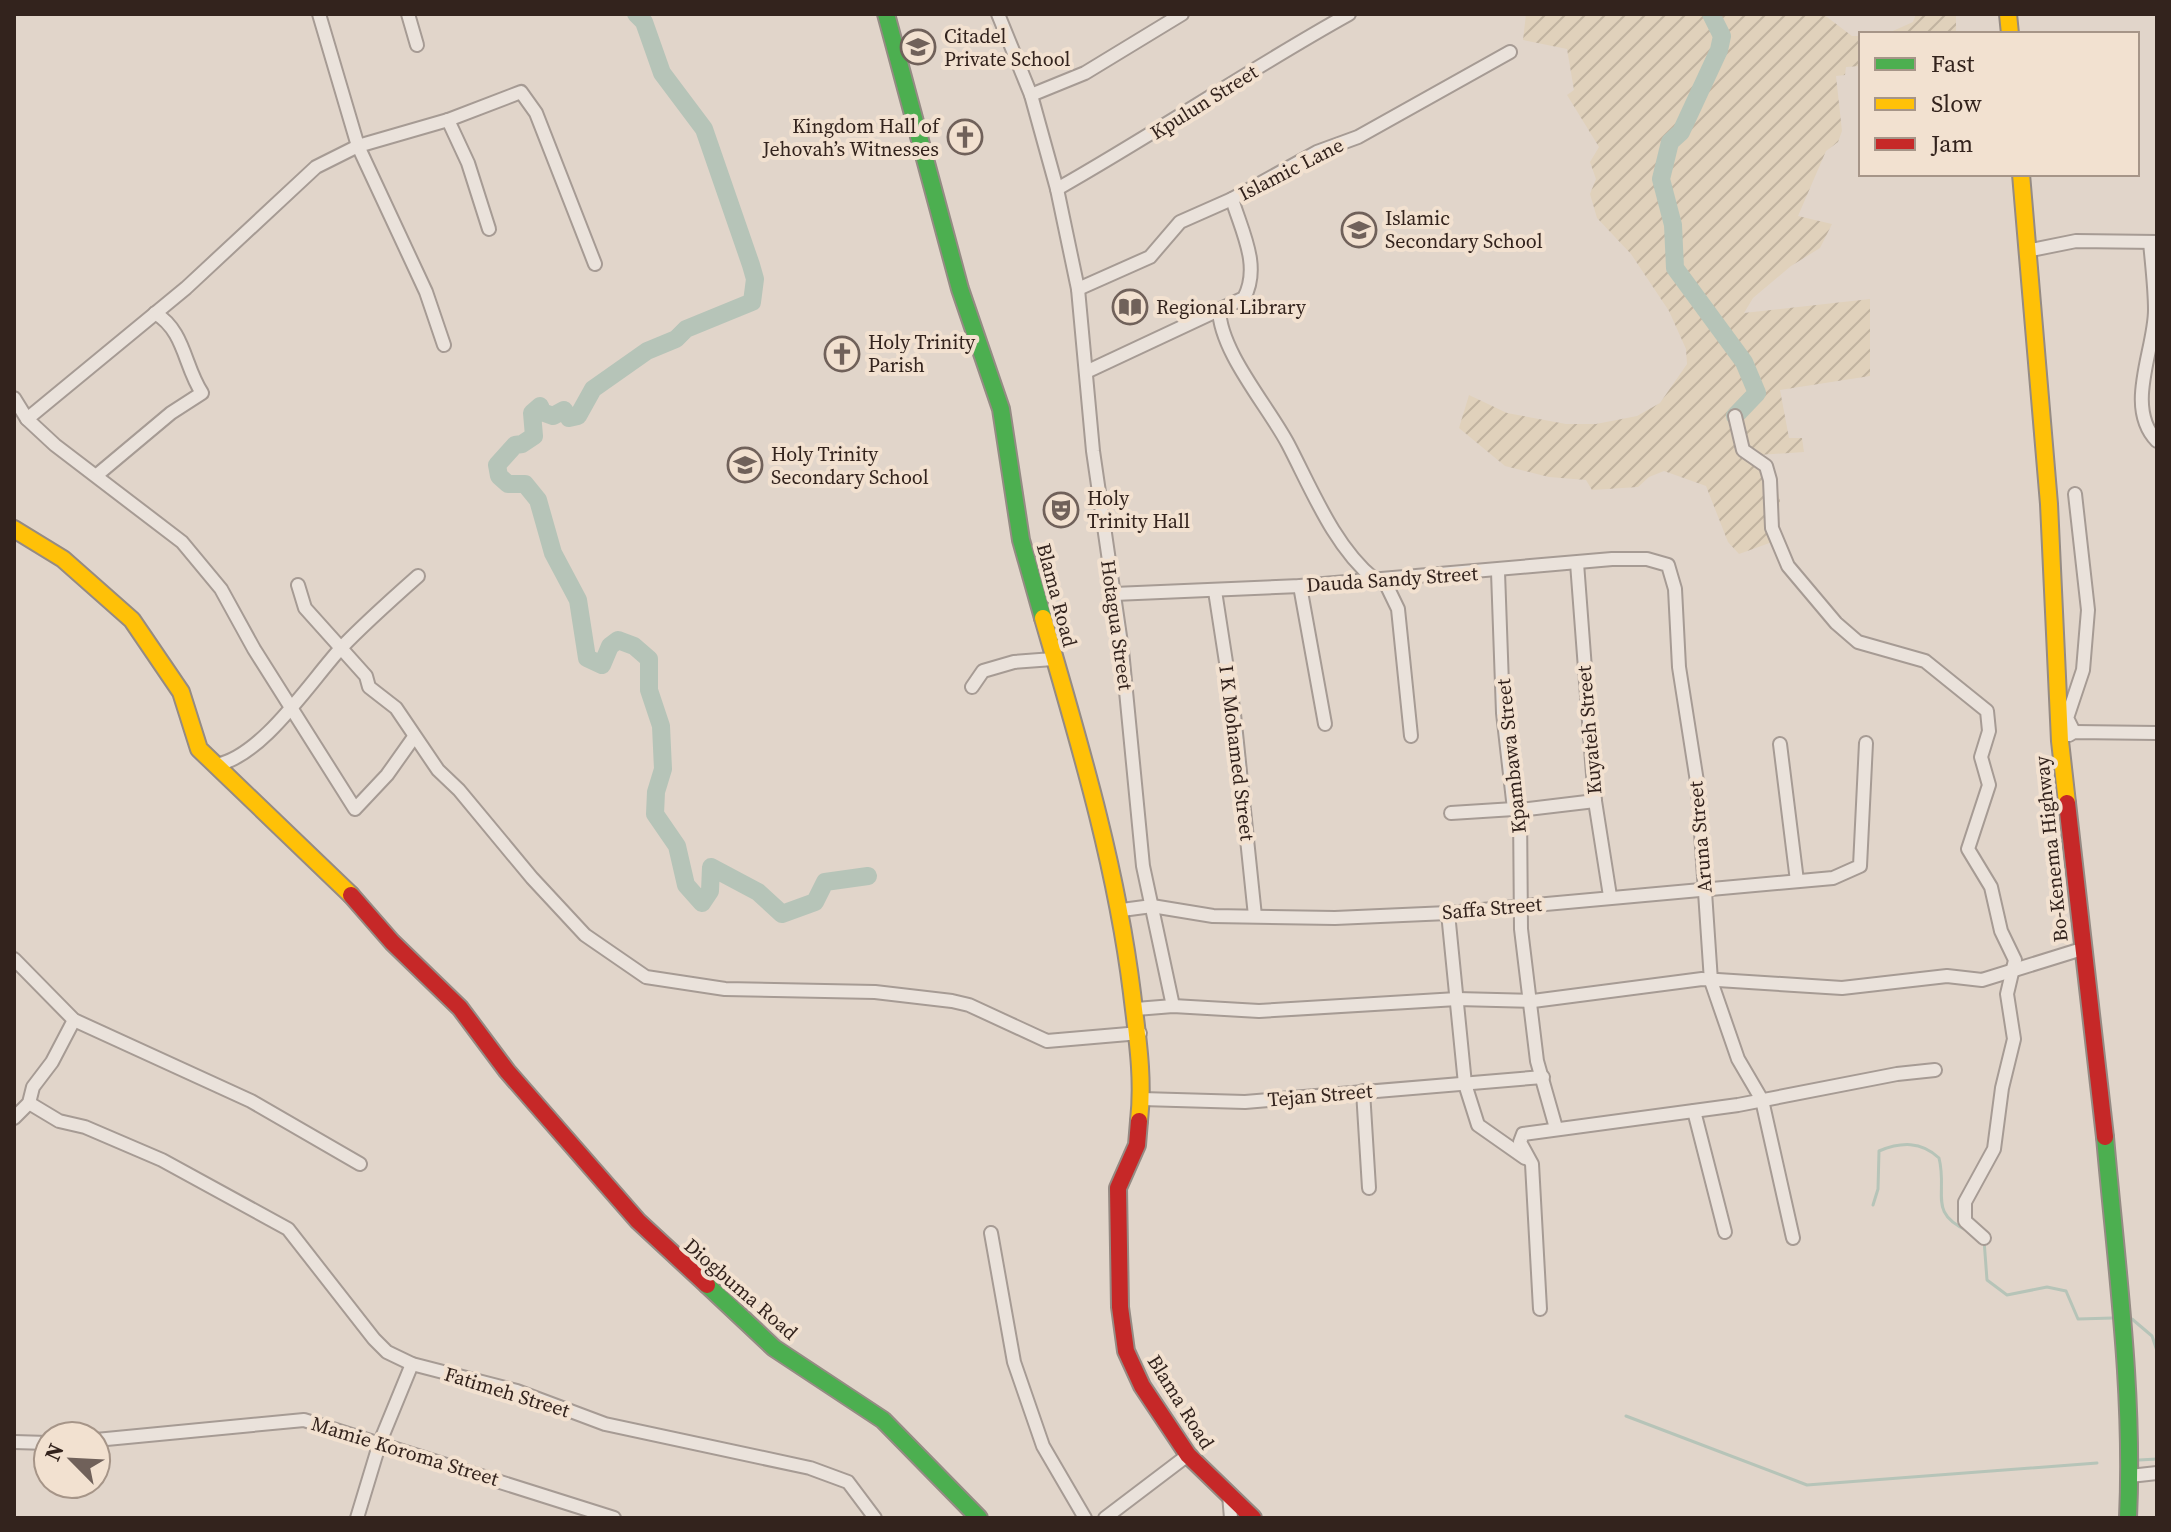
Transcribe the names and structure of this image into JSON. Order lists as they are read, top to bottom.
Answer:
{
  "streets": {
    "main road": ["Blama Road", "Bo-Kenema Highway", "Diogbuma Road"],
    "street": [
      "Kpulun Street",
      "Islamic Lane",
      "Dauda Sandy Street",
      "Hotagua Street",
      "Kuyateh Street",
      "I K Mohamed Street",
      "Kpambawa Street",
      "Aruna Street",
      "Saffa Street",
      "Tejan Street",
      "Fatimeh Street",
      "Mamie Koroma Street"
    ]
  },
  "crossings": [
    ["Kpulun Street", "Hotagua Street"],
    ["Islamic Lane", "Hotagua Street"],
    ["Dauda Sandy Street", "Hotagua Street"],
    ["Dauda Sandy Street", "Kuyateh Street"],
    ["Dauda Sandy Street", "I K Mohamed Street"],
    ["Dauda Sandy Street", "Kpambawa Street"],
    ["Dauda Sandy Street", "Aruna Street"],
    ["Blama Road", "Saffa Street"],
    ["Blama Road", "Tejan Street"],
    ["Hotagua Street", "Saffa Street"],
    ["Kuyateh Street", "Saffa Street"],
    ["I K Mohamed Street", "Saffa Street"],
    ["Kpambawa Street", "Saffa Street"],
    ["Kpambawa Street", "Tejan Street"],
    ["Aruna Street", "Saffa Street"]
  ],
  "places": {
    "school or university": ["Citadel Private School", "Islamic Secondary School", "Holy Trinity Secondary School"],
    "church": ["Kingdom Hall of Jehovah’s Witnesses", "Holy Trinity Parish"],
    "library": ["Regional Library"],
    "theatre": ["Holy Trinity Hall"]
  },
  "legend": ["Fast", "Slow", "Jam"],
  "north": "top left"
}
